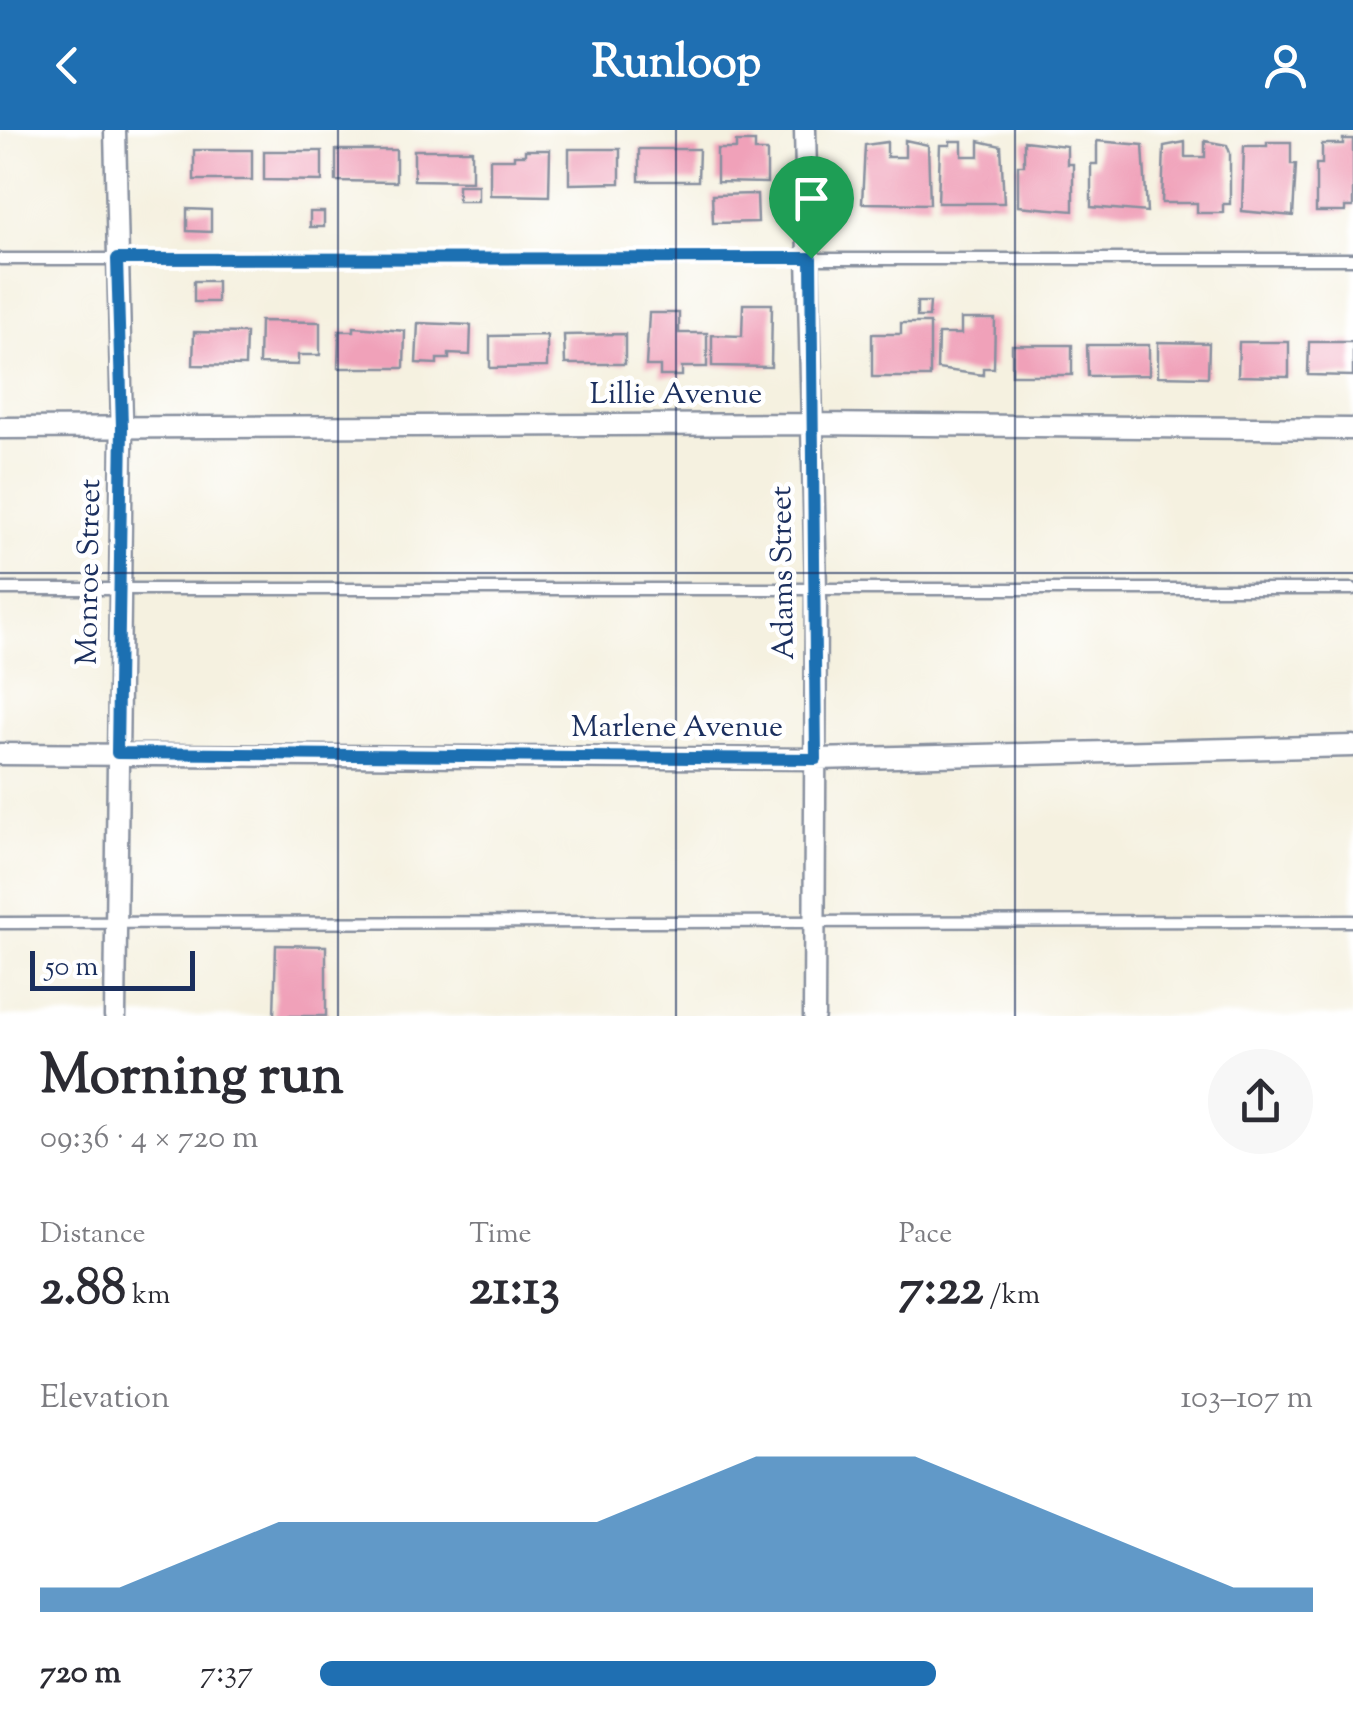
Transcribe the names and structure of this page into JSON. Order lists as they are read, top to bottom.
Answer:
{
  "streets": {
    "street": [
      "Lillie Avenue",
      "Monroe Street",
      "Adams Street",
      "Marlene Avenue"
    ]
  },
  "crossings": [
    ["Lillie Avenue", "Monroe Street"],
    ["Lillie Avenue", "Adams Street"],
    ["Monroe Street", "Marlene Avenue"],
    ["Adams Street", "Marlene Avenue"]
  ],
  "scale_bar": "50 m",
  "page": {
    "header": "Runloop",
    "scale": "50 m",
    "heading": ["Morning run", "09:36 · 4 × 720 m"],
    "stats": [
      ["Distance", "2.88 km"],
      ["Time", "21:13"],
      ["Pace", "7:22 /km"]
    ],
    "chart": ["Elevation", "103–107 m"],
    "list": [
      {
        "name": "720 m",
        "note": "7:37"
      }
    ]
  }
}
